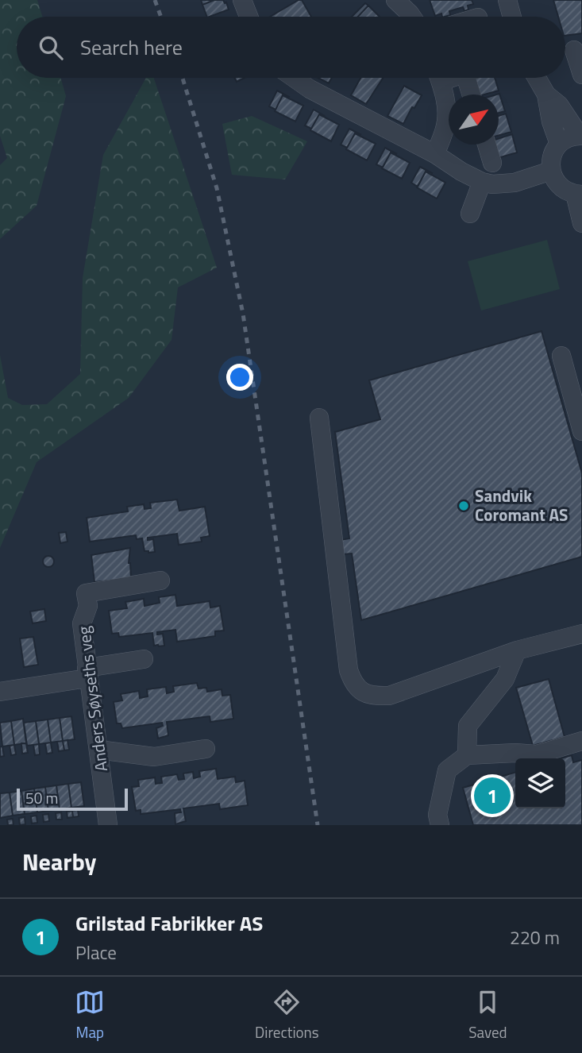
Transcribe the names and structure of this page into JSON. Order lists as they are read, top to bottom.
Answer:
{
  "streets": {
    "street": ["Anders Søyseths veg"]
  },
  "places": ["Sandvik Coromant AS"],
  "scale_bar": "50 m",
  "north": "top right",
  "page": {
    "search": "Search here",
    "pins": "1",
    "scale": "50 m",
    "heading": "Nearby",
    "list": [
      {
        "mark": "1",
        "name": "Grilstad Fabrikker AS",
        "note": "Place",
        "value": "220 m"
      }
    ],
    "nav": ["Map", "Directions", "Saved"]
  }
}
